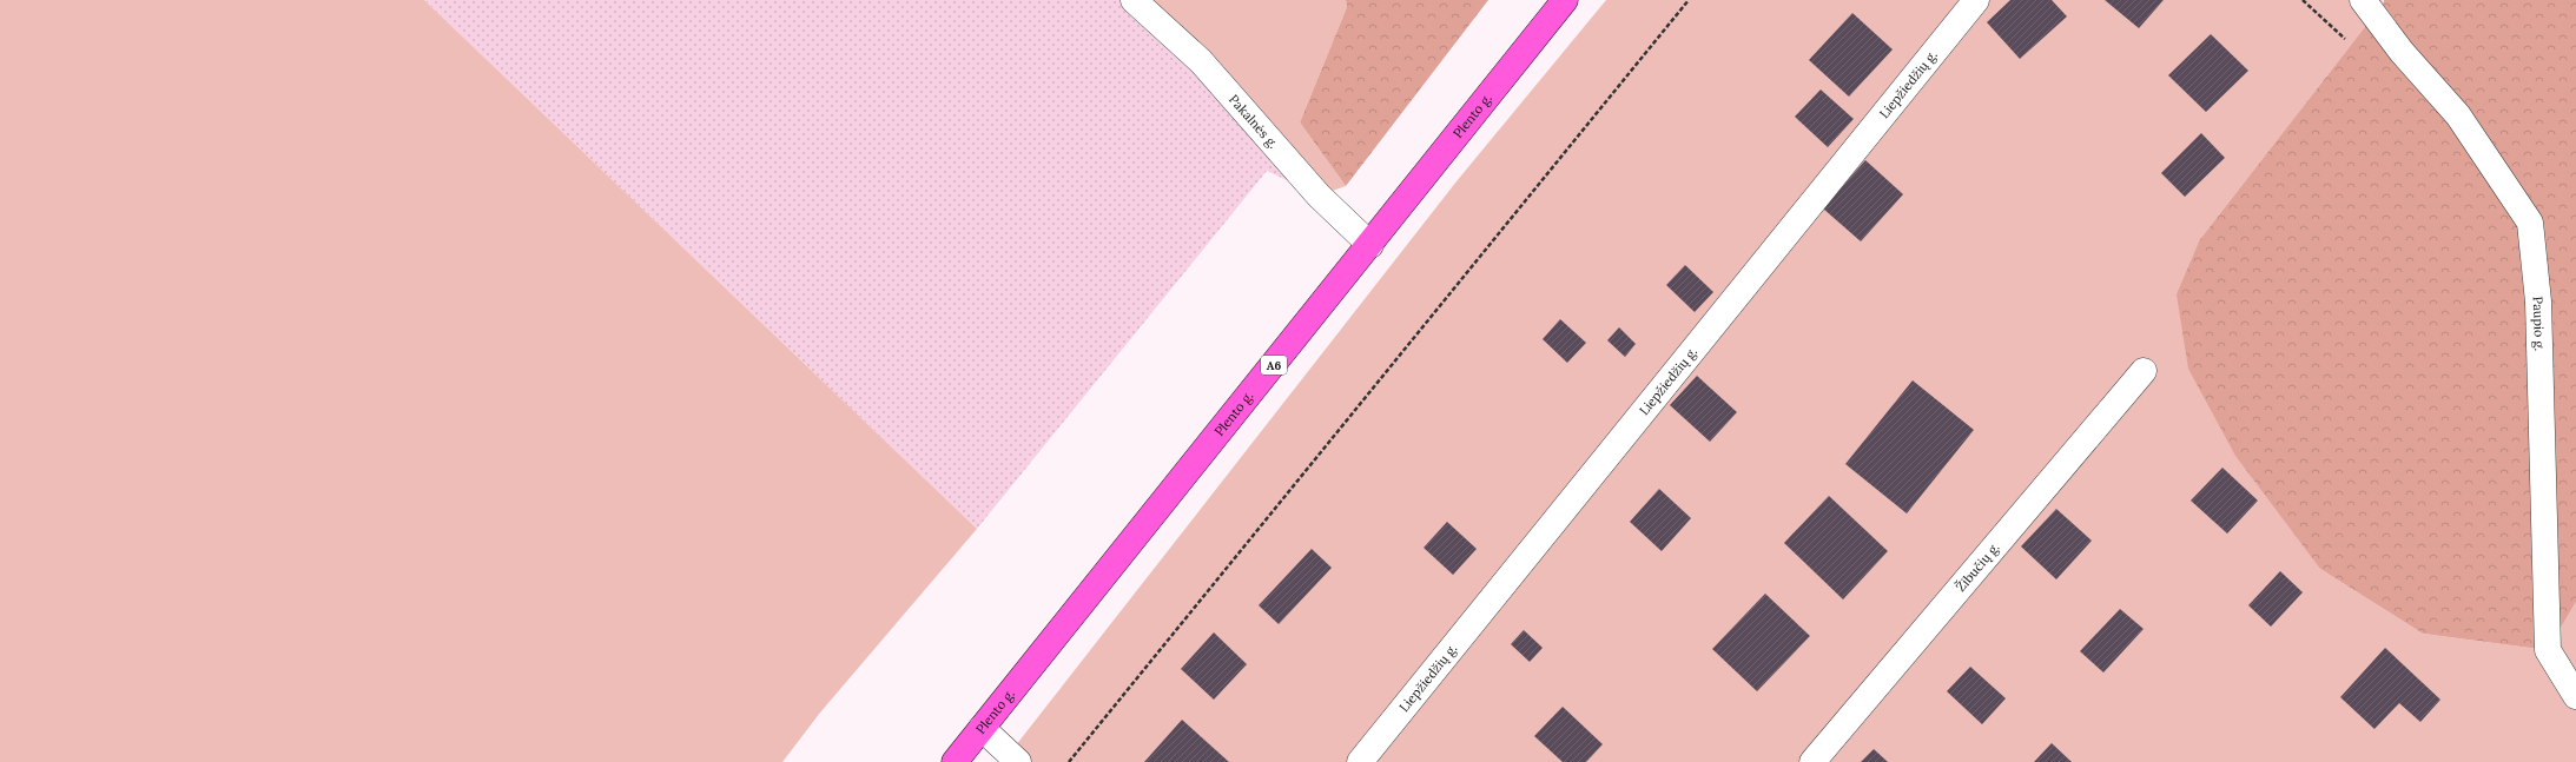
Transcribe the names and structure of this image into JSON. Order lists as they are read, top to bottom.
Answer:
{
  "streets": {
    "highway": ["Plento g.", "A6"],
    "street": [
      "Liepžiedžių g.",
      "Pakalnės g.",
      "Paupio g.",
      "Žibučių g."
    ]
  },
  "crossings": [
    ["Plento g.", "Pakalnės g."]
  ]
}
